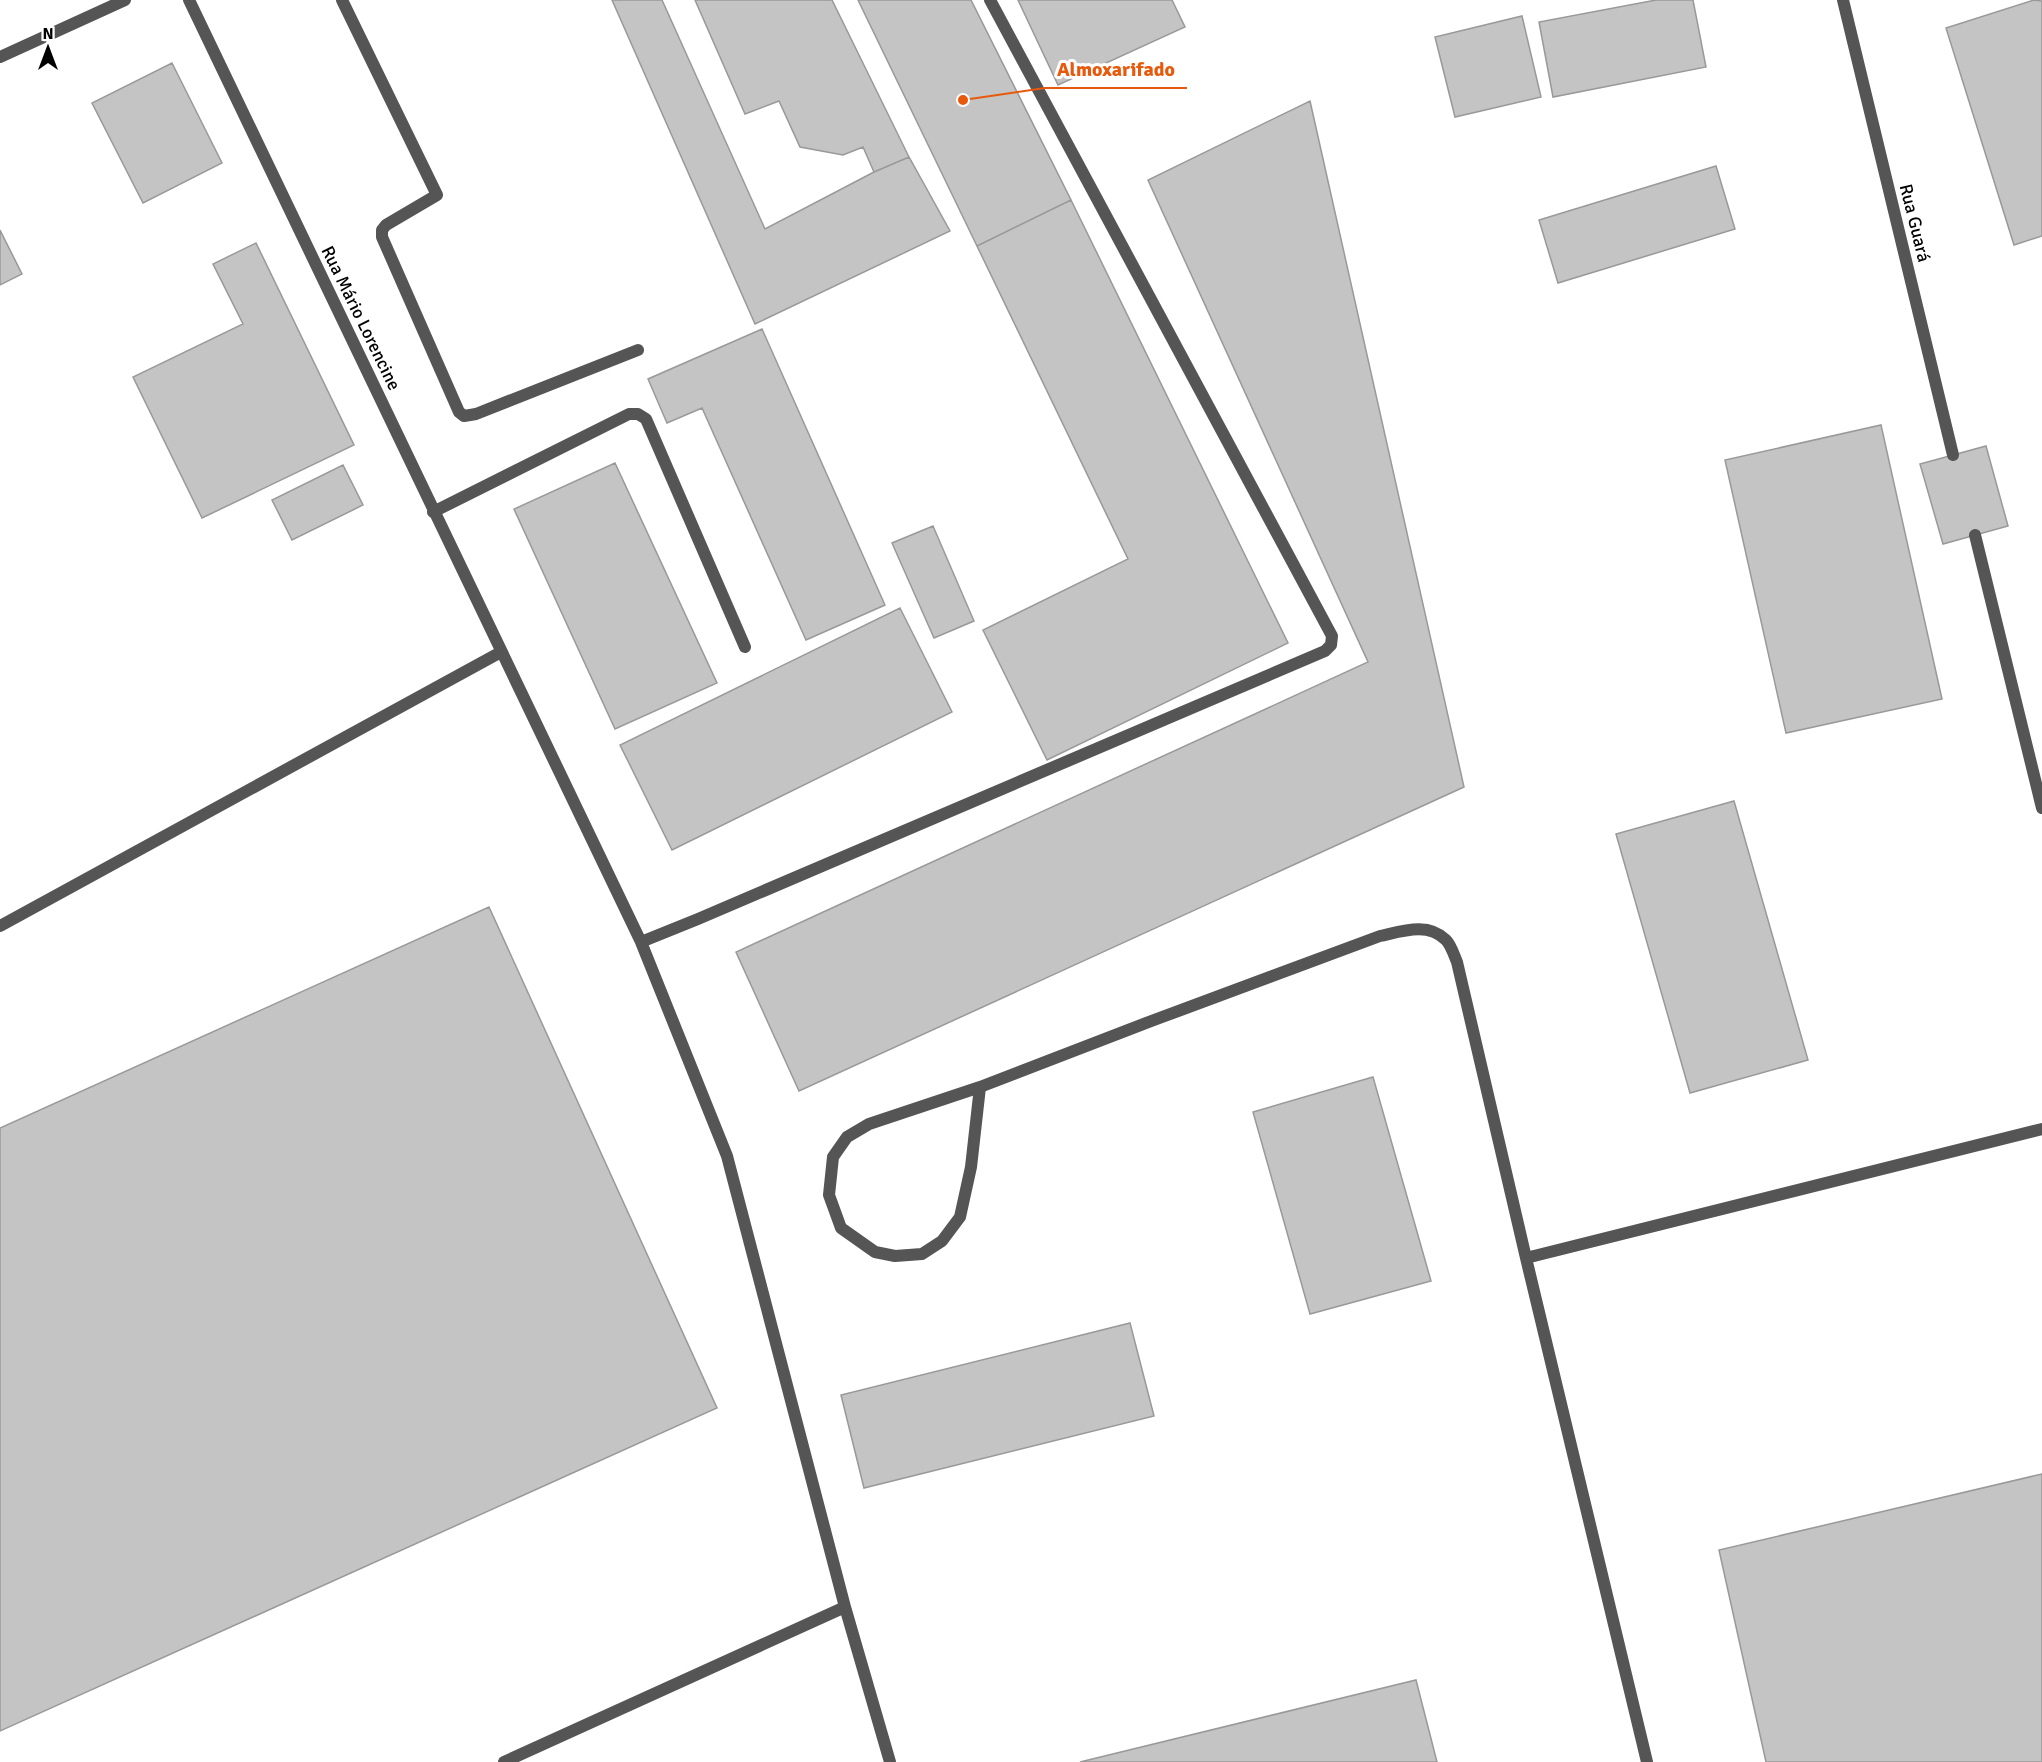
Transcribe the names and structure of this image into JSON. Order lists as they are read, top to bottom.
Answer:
{
  "streets": {
    "street": ["Rua Guará", "Rua Mário Lorencine"]
  },
  "places": ["Almoxarifado"],
  "north": "top"
}
